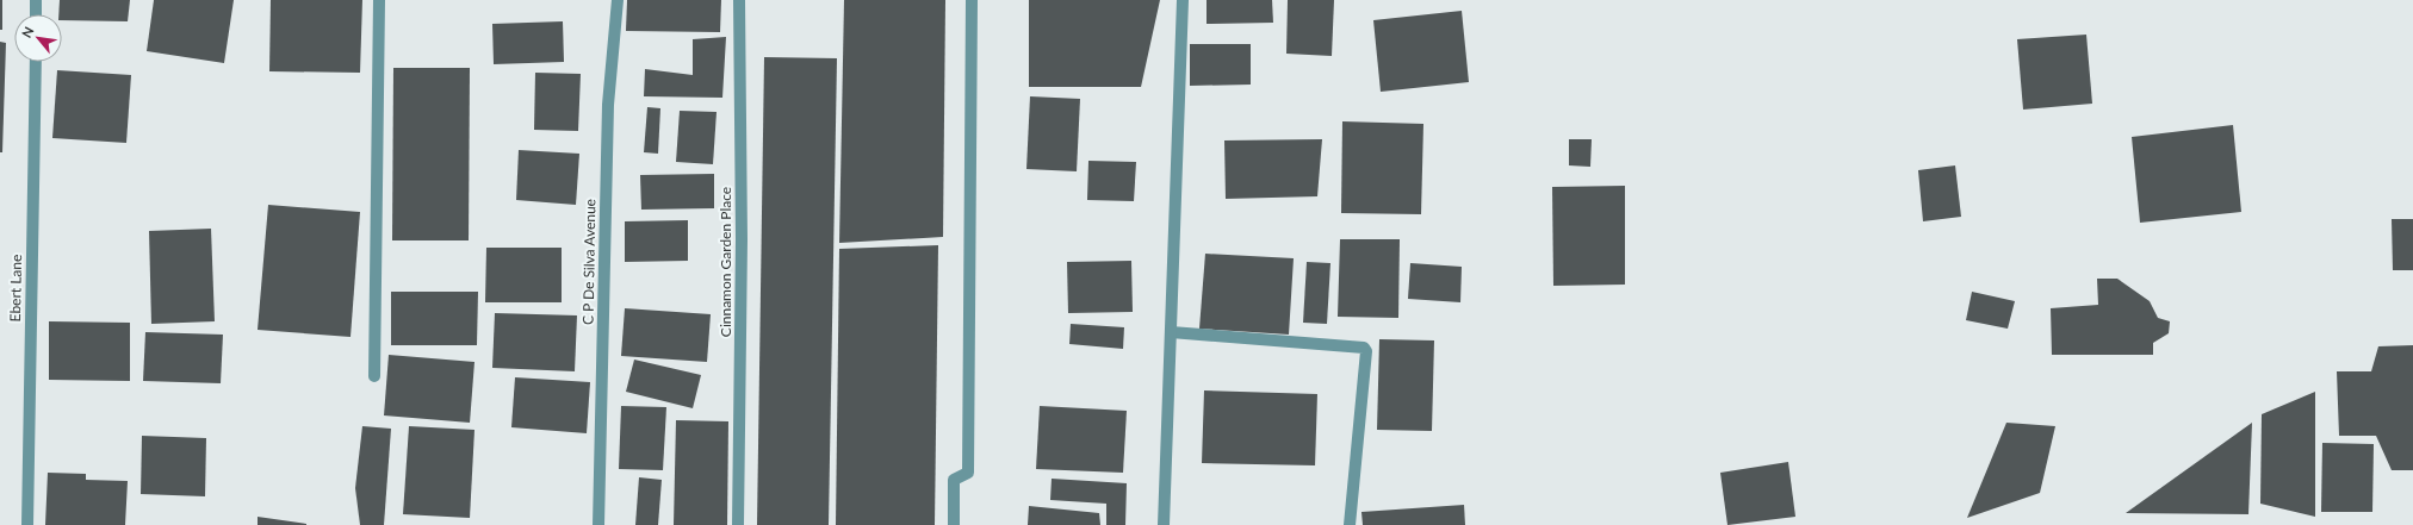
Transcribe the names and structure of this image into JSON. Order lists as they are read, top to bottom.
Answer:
{
  "streets": {
    "street": ["C P De Silva Avenue", "Cinnamon Garden Place", "Ebert Lane"]
  },
  "north": "top left"
}
